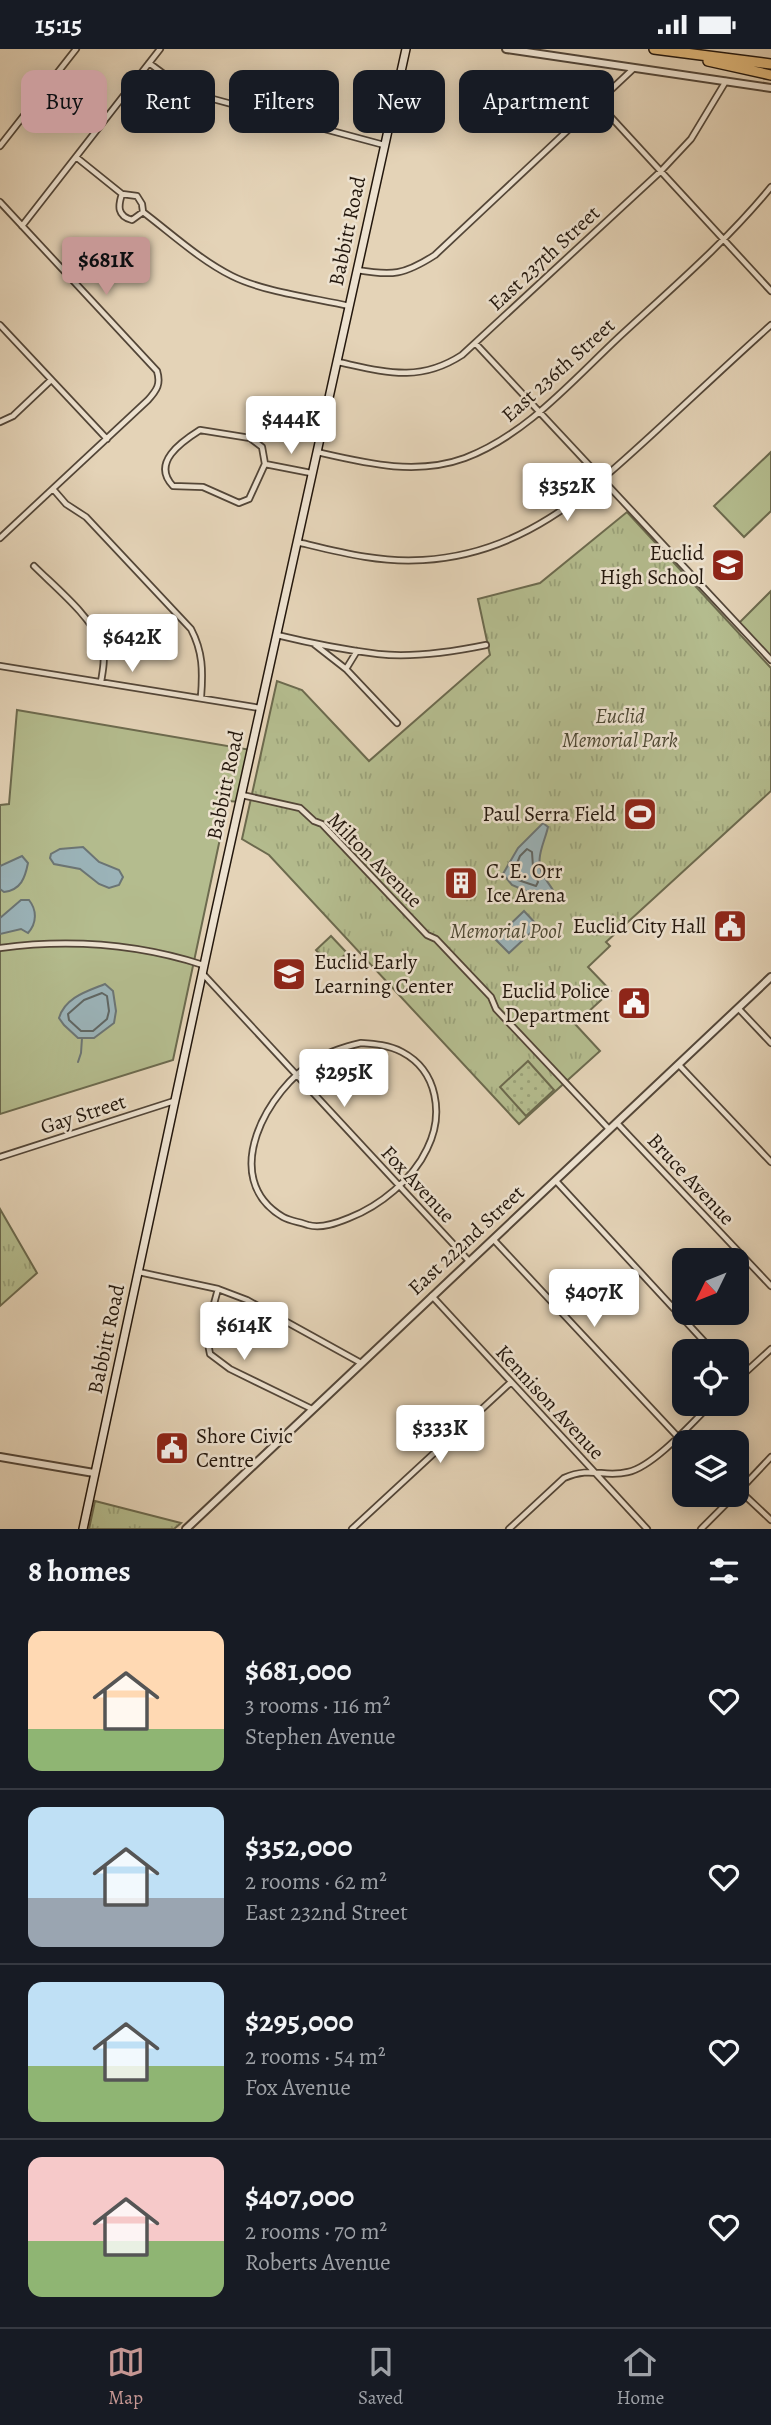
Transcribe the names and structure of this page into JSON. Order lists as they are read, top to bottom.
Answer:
{
  "streets": {
    "main road": ["Babbitt Road"],
    "street": [
      "East 237th Street",
      "East 236th Street",
      "Milton Avenue",
      "Gay Street",
      "Bruce Avenue",
      "Fox Avenue",
      "East 222nd Street",
      "Kennison Avenue"
    ]
  },
  "crossings": [
    ["Babbitt Road", "East 237th Street"],
    ["Babbitt Road", "East 236th Street"],
    ["Babbitt Road", "Milton Avenue"],
    ["Babbitt Road", "Gay Street"],
    ["Babbitt Road", "Fox Avenue"],
    ["Milton Avenue", "East 222nd Street"],
    ["Bruce Avenue", "East 222nd Street"],
    ["Fox Avenue", "East 222nd Street"],
    ["East 222nd Street", "Kennison Avenue"]
  ],
  "parks": ["Euclid Memorial Park", "Memorial Pool"],
  "places": {
    "school or university": ["Euclid High School", "Euclid Early Learning Center"],
    "sports": ["Paul Serra Field"],
    "building": ["C. E. Orr Ice Arena"],
    "public building": ["Euclid City Hall", "Euclid Police Department", "Shore Civic Centre"]
  },
  "north": "bottom left",
  "page": {
    "status": "15:15",
    "chip": [
      "Buy",
      "Rent",
      "Filters",
      "New",
      "Apartment"
    ],
    "price": [
      "$681K",
      "$444K",
      "$352K",
      "$642K",
      "$295K",
      "$407K",
      "$614K",
      "$333K"
    ],
    "heading": "8 homes",
    "list": [
      {
        "name": "$681,000",
        "note": "3 rooms · 116 m² · Stephen Avenue"
      },
      {
        "name": "$352,000",
        "note": "2 rooms · 62 m² · East 232nd Street"
      },
      {
        "name": "$295,000",
        "note": "2 rooms · 54 m² · Fox Avenue"
      },
      {
        "name": "$407,000",
        "note": "2 rooms · 70 m² · Roberts Avenue"
      }
    ],
    "tabs": ["Map", "Saved", "Home"]
  }
}
